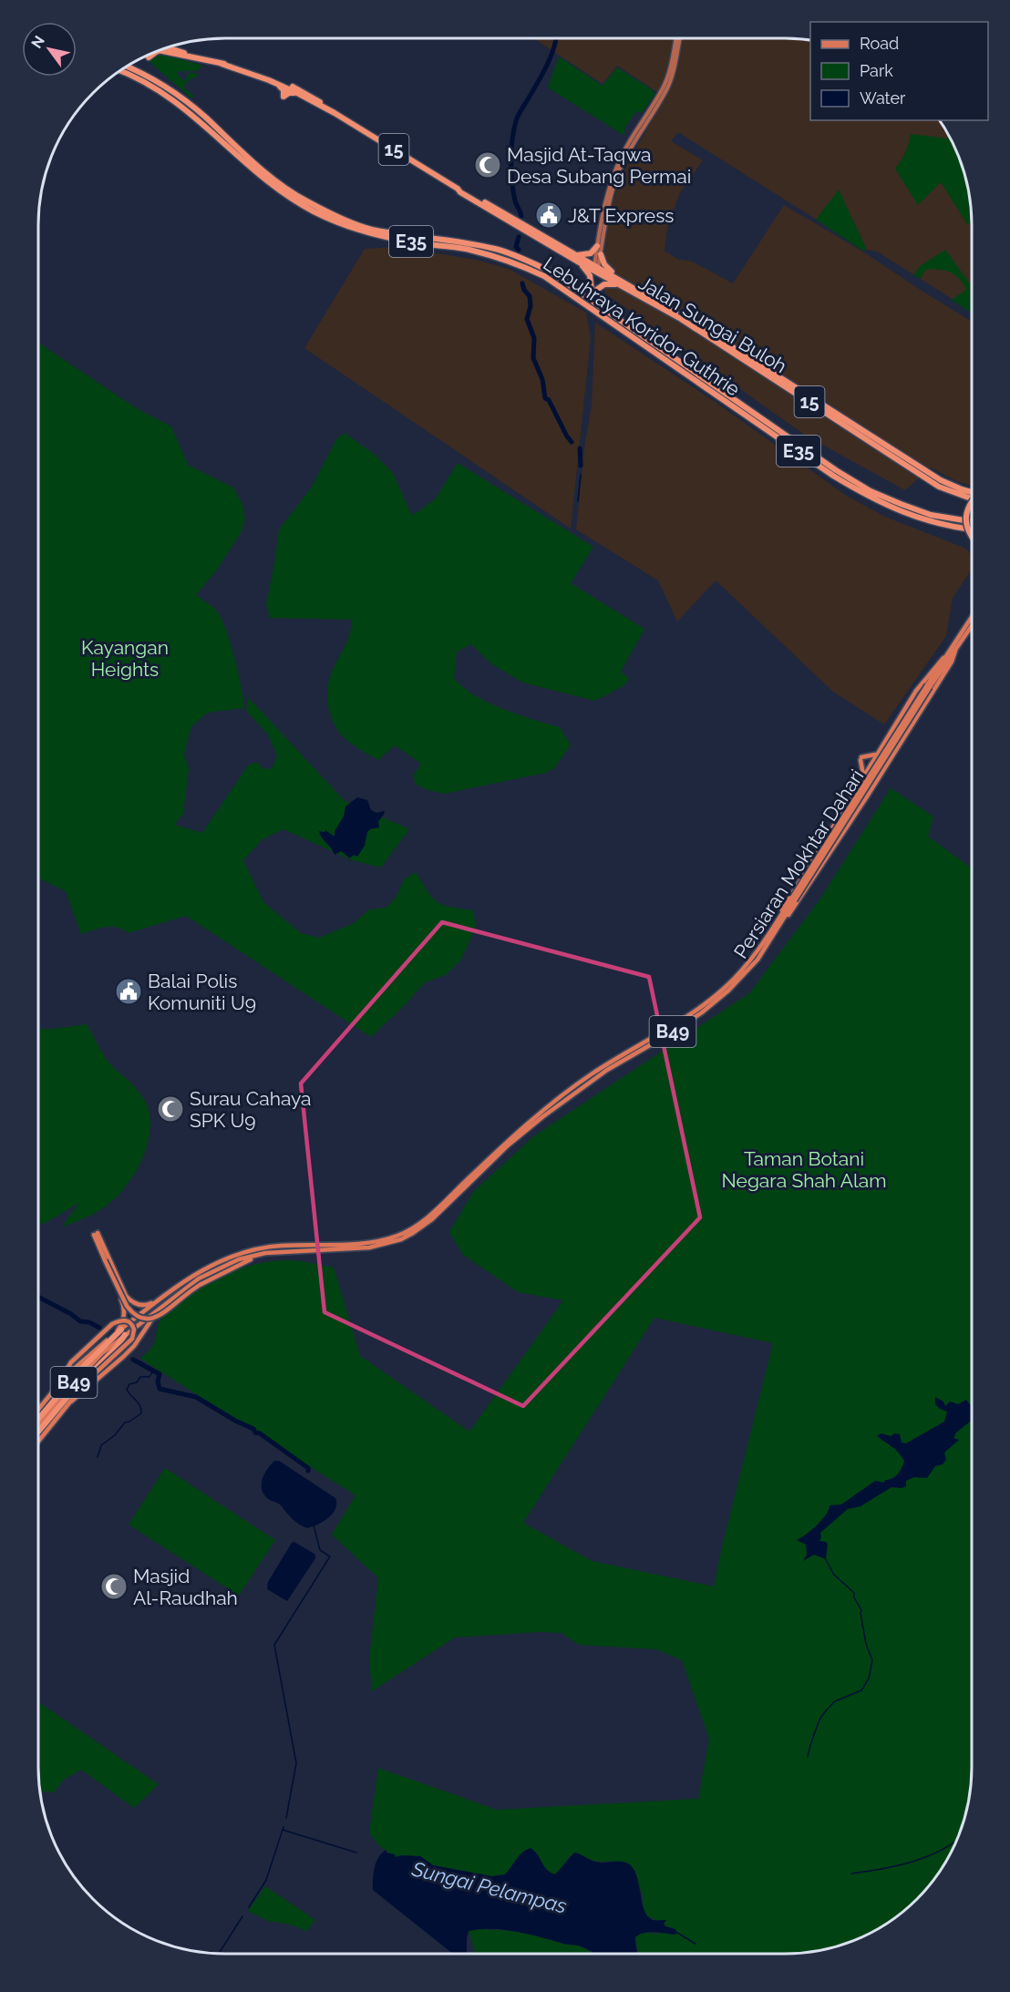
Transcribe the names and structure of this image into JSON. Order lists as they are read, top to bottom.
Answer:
{
  "streets": {
    "highway": [
      "15",
      "E35",
      "Jalan Sungai Buloh",
      "Lebuhraya Koridor Guthrie"
    ],
    "main road": ["Persiaran Mokhtar Dahari", "B49"]
  },
  "crossings": [
    ["Persiaran Mokhtar Dahari", "B49"]
  ],
  "water": ["Sungai Pelampas"],
  "parks": ["Kayangan Heights", "Taman Botani Negara Shah Alam"],
  "places": {
    "mosque": ["Masjid At-Taqwa Desa Subang Permai", "Surau Cahaya SPK U9", "Masjid Al-Raudhah"],
    "public building": ["J&T Express", "Balai Polis Komuniti U9"]
  },
  "legend": ["Road", "Park", "Water"],
  "north": "top left"
}
